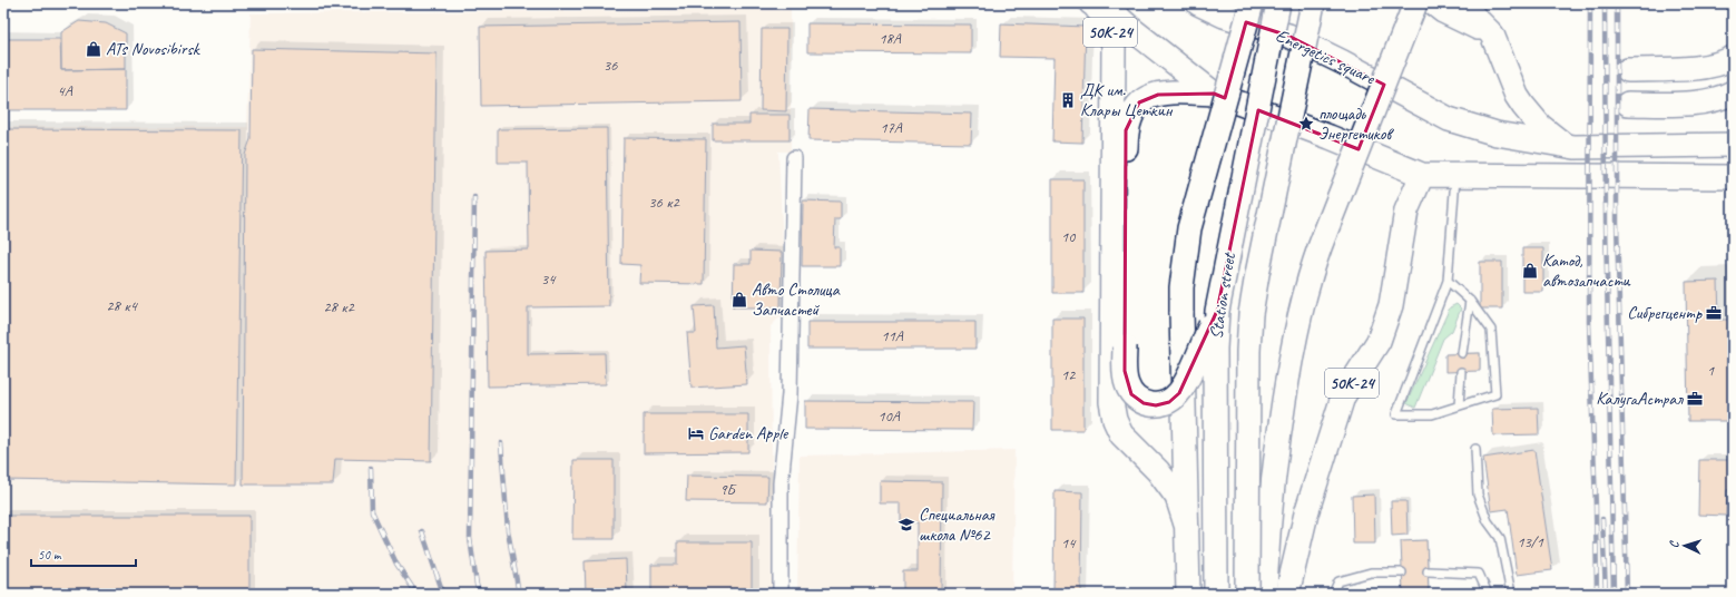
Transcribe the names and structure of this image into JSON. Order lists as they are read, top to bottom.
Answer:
{
  "streets": {
    "main road": ["50К-24", "Energetics square", "Station street"]
  },
  "places": {
    "shop": ["ATs Novosibirsk", "Катод, автозапчасти", "Авто Столица Запчастей"],
    "building": ["ДК им. Клары Цеткин"],
    "place": ["площадь Энергетиков"],
    "office": ["Сибрегцентр", "КалугаАстрал"],
    "hotel": ["Garden Apple"],
    "school or university": ["Специальная школа №62"]
  },
  "house_numbers": [
    "18А",
    "36",
    "4А",
    "17А",
    "36 к2",
    "10",
    "34",
    "28 к4",
    "28 к2",
    "11А",
    "1",
    "12",
    "10А",
    "9Б",
    "13/1",
    "14"
  ],
  "scale_bar": "50 m",
  "north": "left"
}
